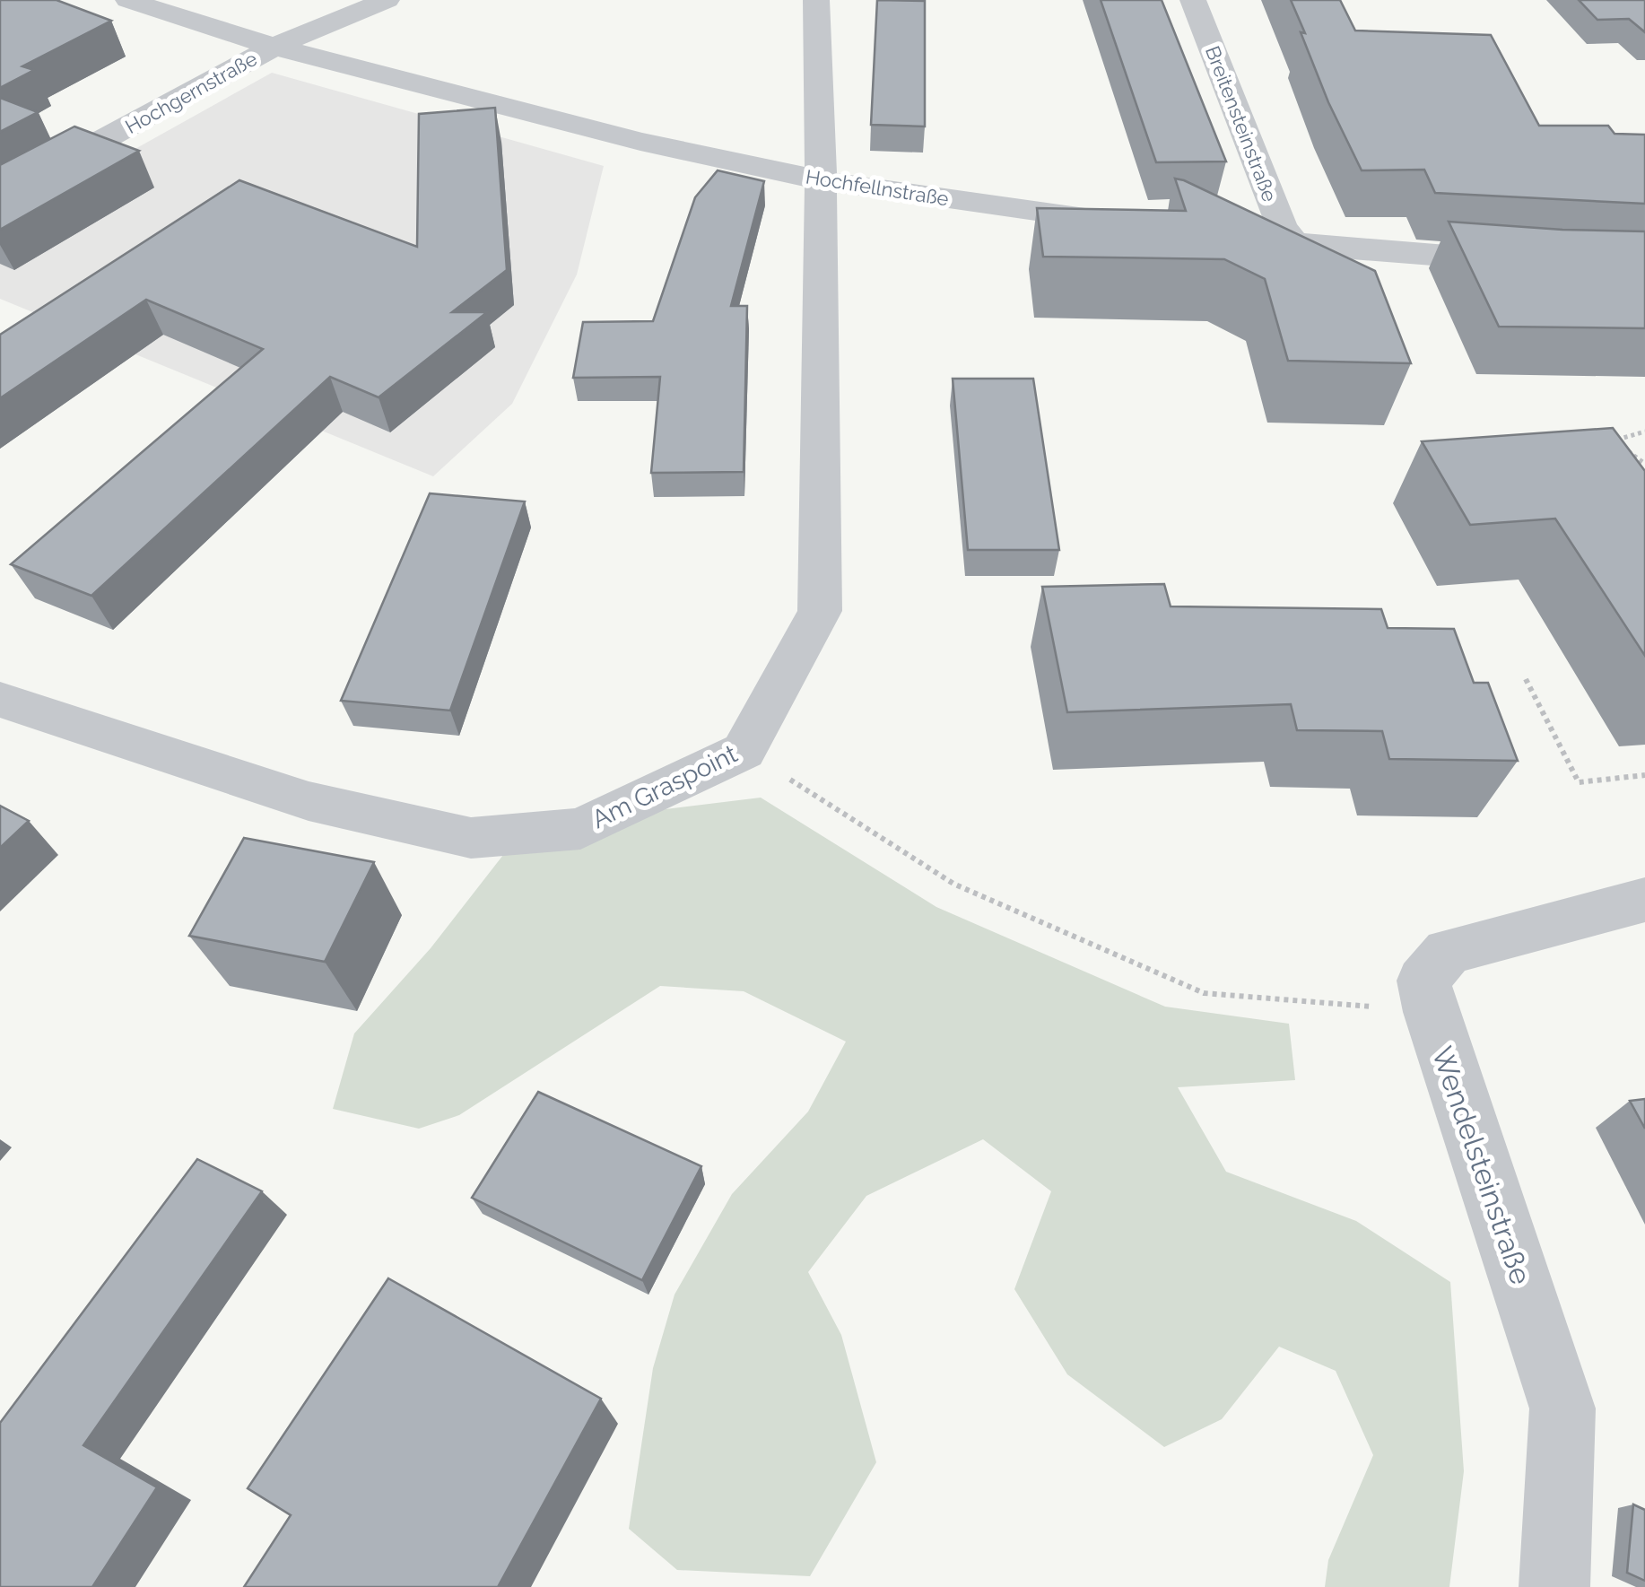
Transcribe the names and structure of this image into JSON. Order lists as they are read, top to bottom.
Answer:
{
  "streets": {
    "street": [
      "Hochgernstraße",
      "Breitensteinstraße",
      "Hochfellnstraße",
      "Am Graspoint",
      "Wendelsteinstraße"
    ]
  },
  "crossings": [
    ["Hochgernstraße", "Hochfellnstraße"],
    ["Hochfellnstraße", "Am Graspoint"]
  ]
}
